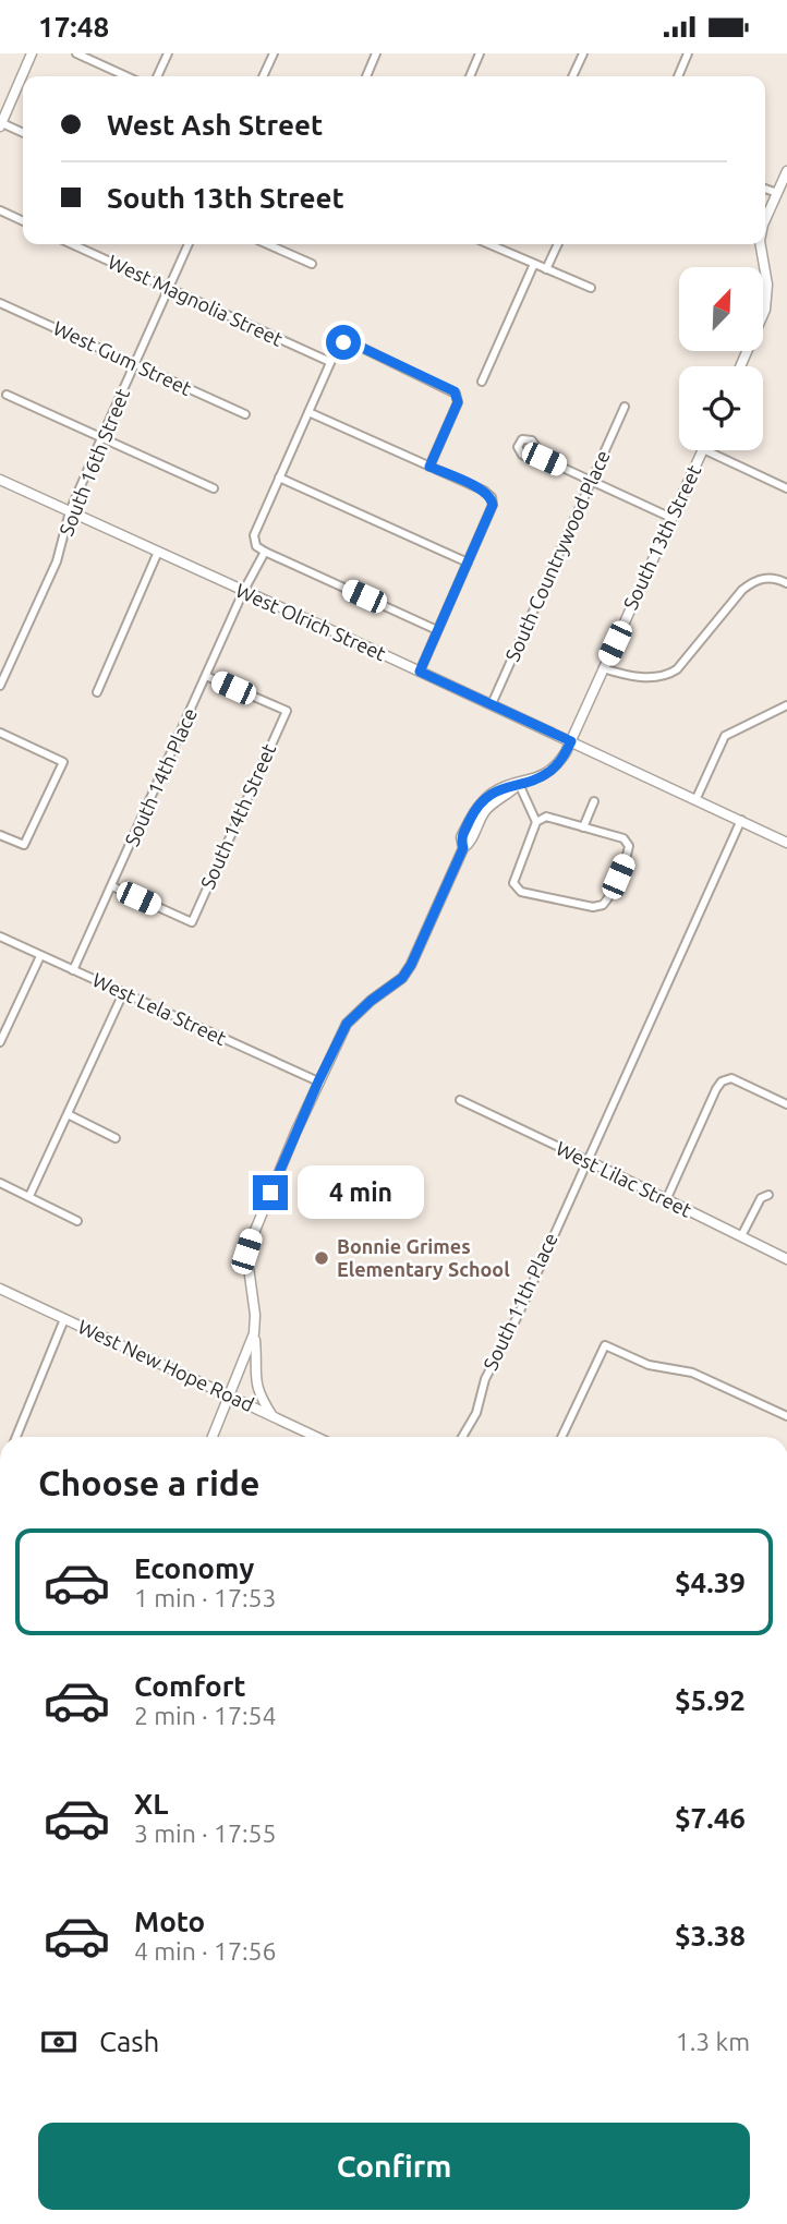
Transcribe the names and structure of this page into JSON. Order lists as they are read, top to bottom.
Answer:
{
  "streets": {
    "street": [
      "West Magnolia Street",
      "West Gum Street",
      "South 16th Street",
      "South 13th Street",
      "South Countrywood Place",
      "West Olrich Street",
      "South 14th Place",
      "South 14th Street",
      "West Lela Street",
      "West Lilac Street",
      "South 11th Place",
      "West New Hope Road"
    ]
  },
  "crossings": [
    ["West Magnolia Street", "South 16th Street"],
    ["West Gum Street", "South 16th Street"],
    ["South 16th Street", "West Olrich Street"],
    ["South 13th Street", "West Olrich Street"],
    ["South 13th Street", "West Lela Street"],
    ["South 13th Street", "West New Hope Road"],
    ["South Countrywood Place", "West Olrich Street"],
    ["West Olrich Street", "South 14th Place"],
    ["West Olrich Street", "South 11th Place"],
    ["South 14th Place", "South 14th Street"],
    ["South 14th Place", "West Lela Street"],
    ["West Lilac Street", "South 11th Place"]
  ],
  "places": ["Bonnie Grimes Elementary School"],
  "north": "top right",
  "page": {
    "status": "17:48",
    "banner": ["West Ash Street", "South 13th Street"],
    "bubble": "4 min",
    "heading": "Choose a ride",
    "list": [
      {
        "name": "Economy",
        "note": "1 min · 17:53",
        "value": "$4.39"
      },
      {
        "name": "Comfort",
        "note": "2 min · 17:54",
        "value": "$5.92"
      },
      {
        "name": "XL",
        "note": "3 min · 17:55",
        "value": "$7.46"
      },
      {
        "name": "Moto",
        "note": "4 min · 17:56",
        "value": "$3.38"
      }
    ],
    "pay": ["Cash", "1.3 km"],
    "buttons": "Confirm"
  }
}
